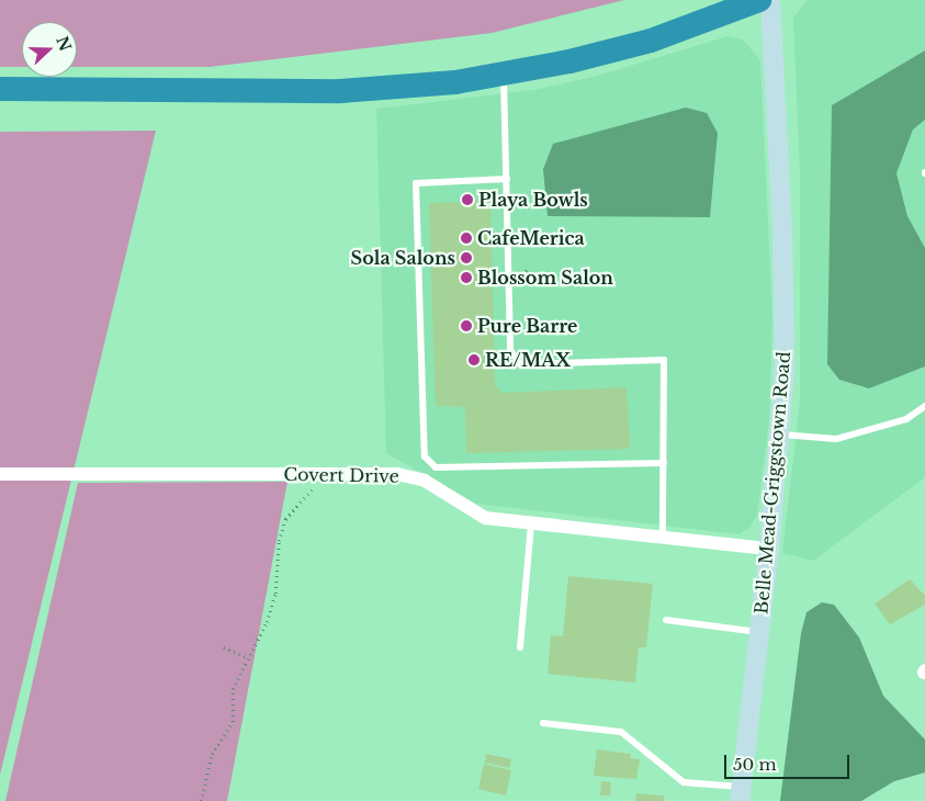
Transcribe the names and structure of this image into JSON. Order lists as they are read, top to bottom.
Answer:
{
  "streets": {
    "street": ["Covert Drive", "Belle Mead-Griggstown Road"]
  },
  "crossings": [
    ["Covert Drive", "Belle Mead-Griggstown Road"]
  ],
  "places": [
    "Playa Bowls",
    "CafeMerica",
    "Sola Salons",
    "Blossom Salon",
    "Pure Barre",
    "RE/MAX"
  ],
  "scale_bar": "50 m",
  "north": "right"
}
